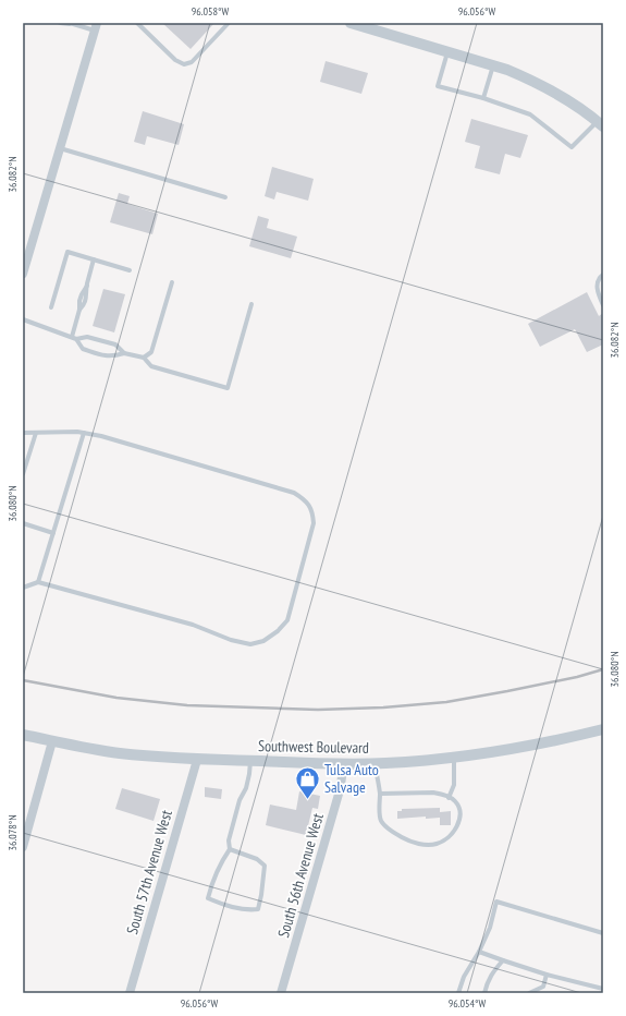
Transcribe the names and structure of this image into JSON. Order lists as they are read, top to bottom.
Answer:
{
  "streets": {
    "street": ["Southwest Boulevard", "South 57th Avenue West", "South 56th Avenue West"]
  },
  "crossings": [
    ["Southwest Boulevard", "South 57th Avenue West"],
    ["Southwest Boulevard", "South 56th Avenue West"]
  ],
  "places": {
    "shop": ["Tulsa Auto Salvage"]
  },
  "coordinates": [
    "96.058°W",
    "96.056°W",
    "36.082°N",
    "36.080°N",
    "36.078°N",
    "96.054°W"
  ]
}
